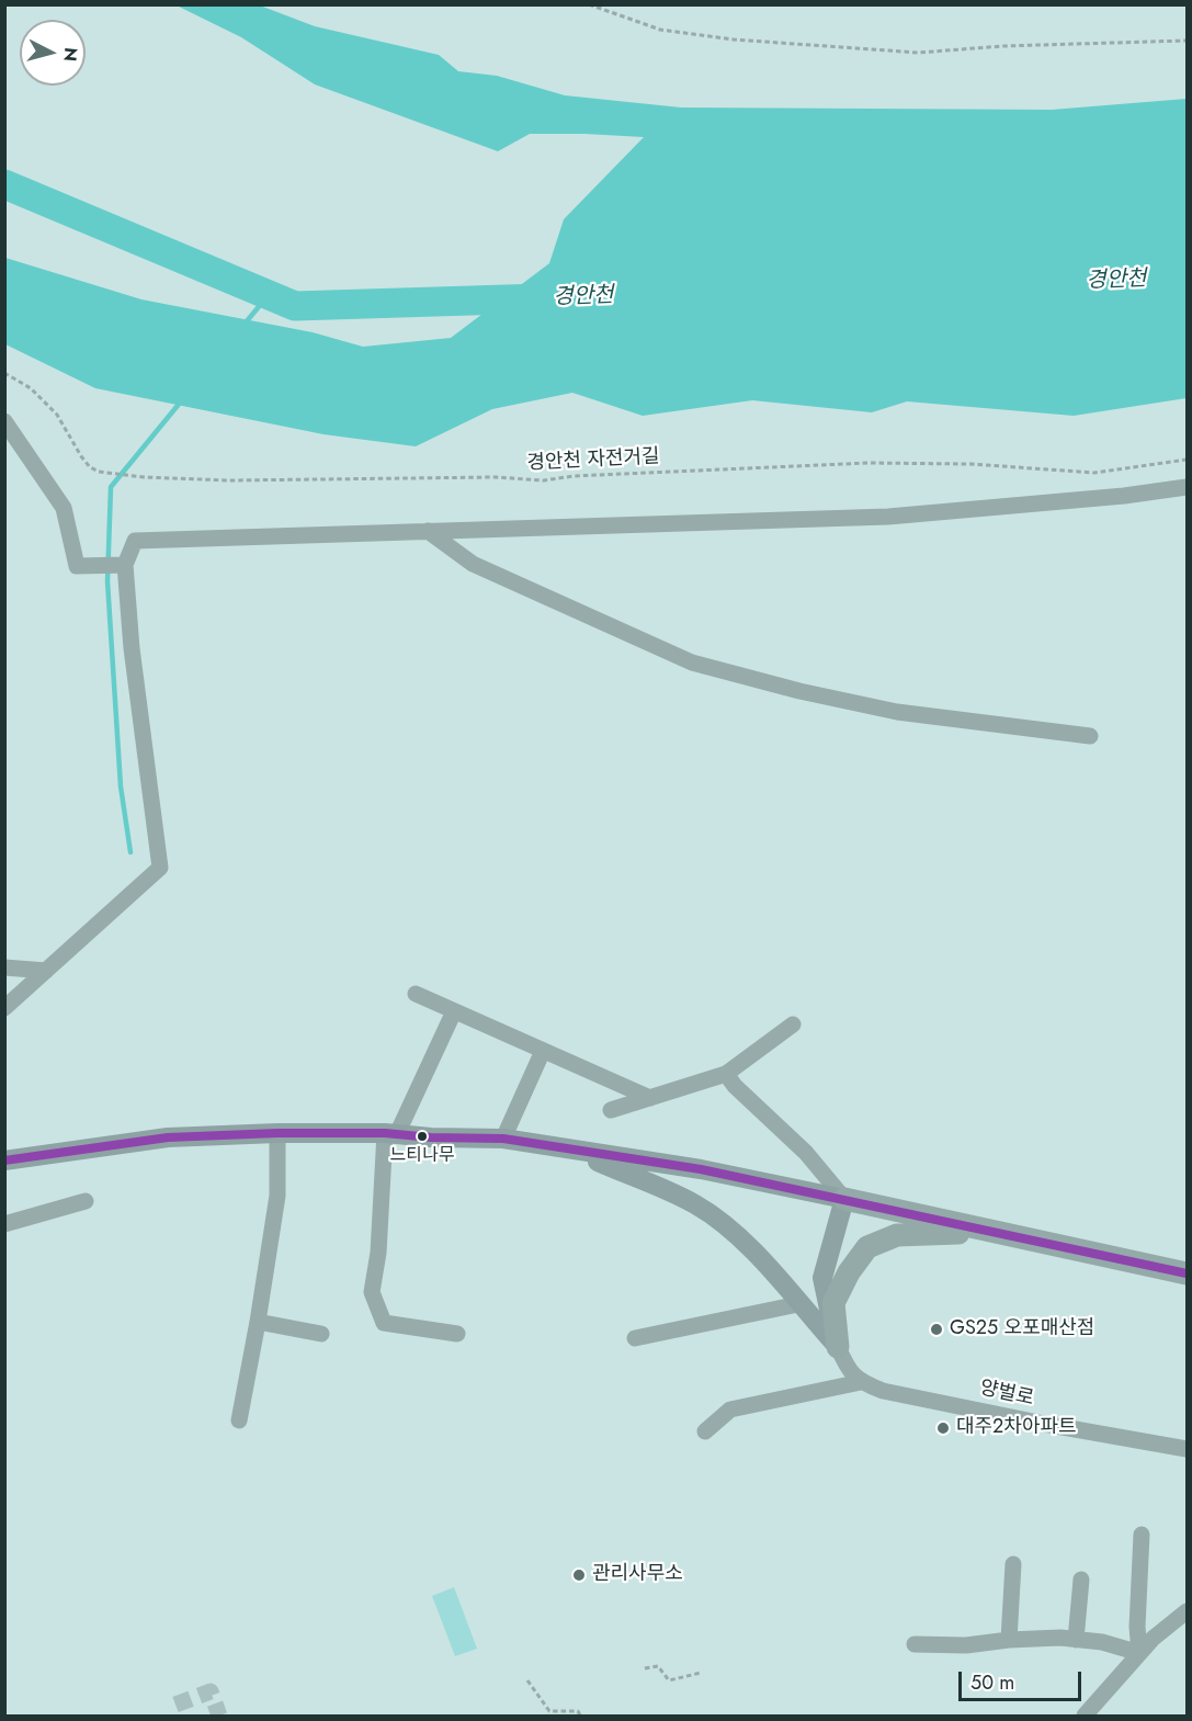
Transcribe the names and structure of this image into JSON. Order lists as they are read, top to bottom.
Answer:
{
  "streets": {
    "street": ["양벌로"],
    "path": ["경안천 자전거길"]
  },
  "water": ["경안천"],
  "places": [
    "느티나무",
    "GS25 오포매산점",
    "대주2차아파트",
    "관리사무소"
  ],
  "scale_bar": "50 m",
  "north": "right"
}
